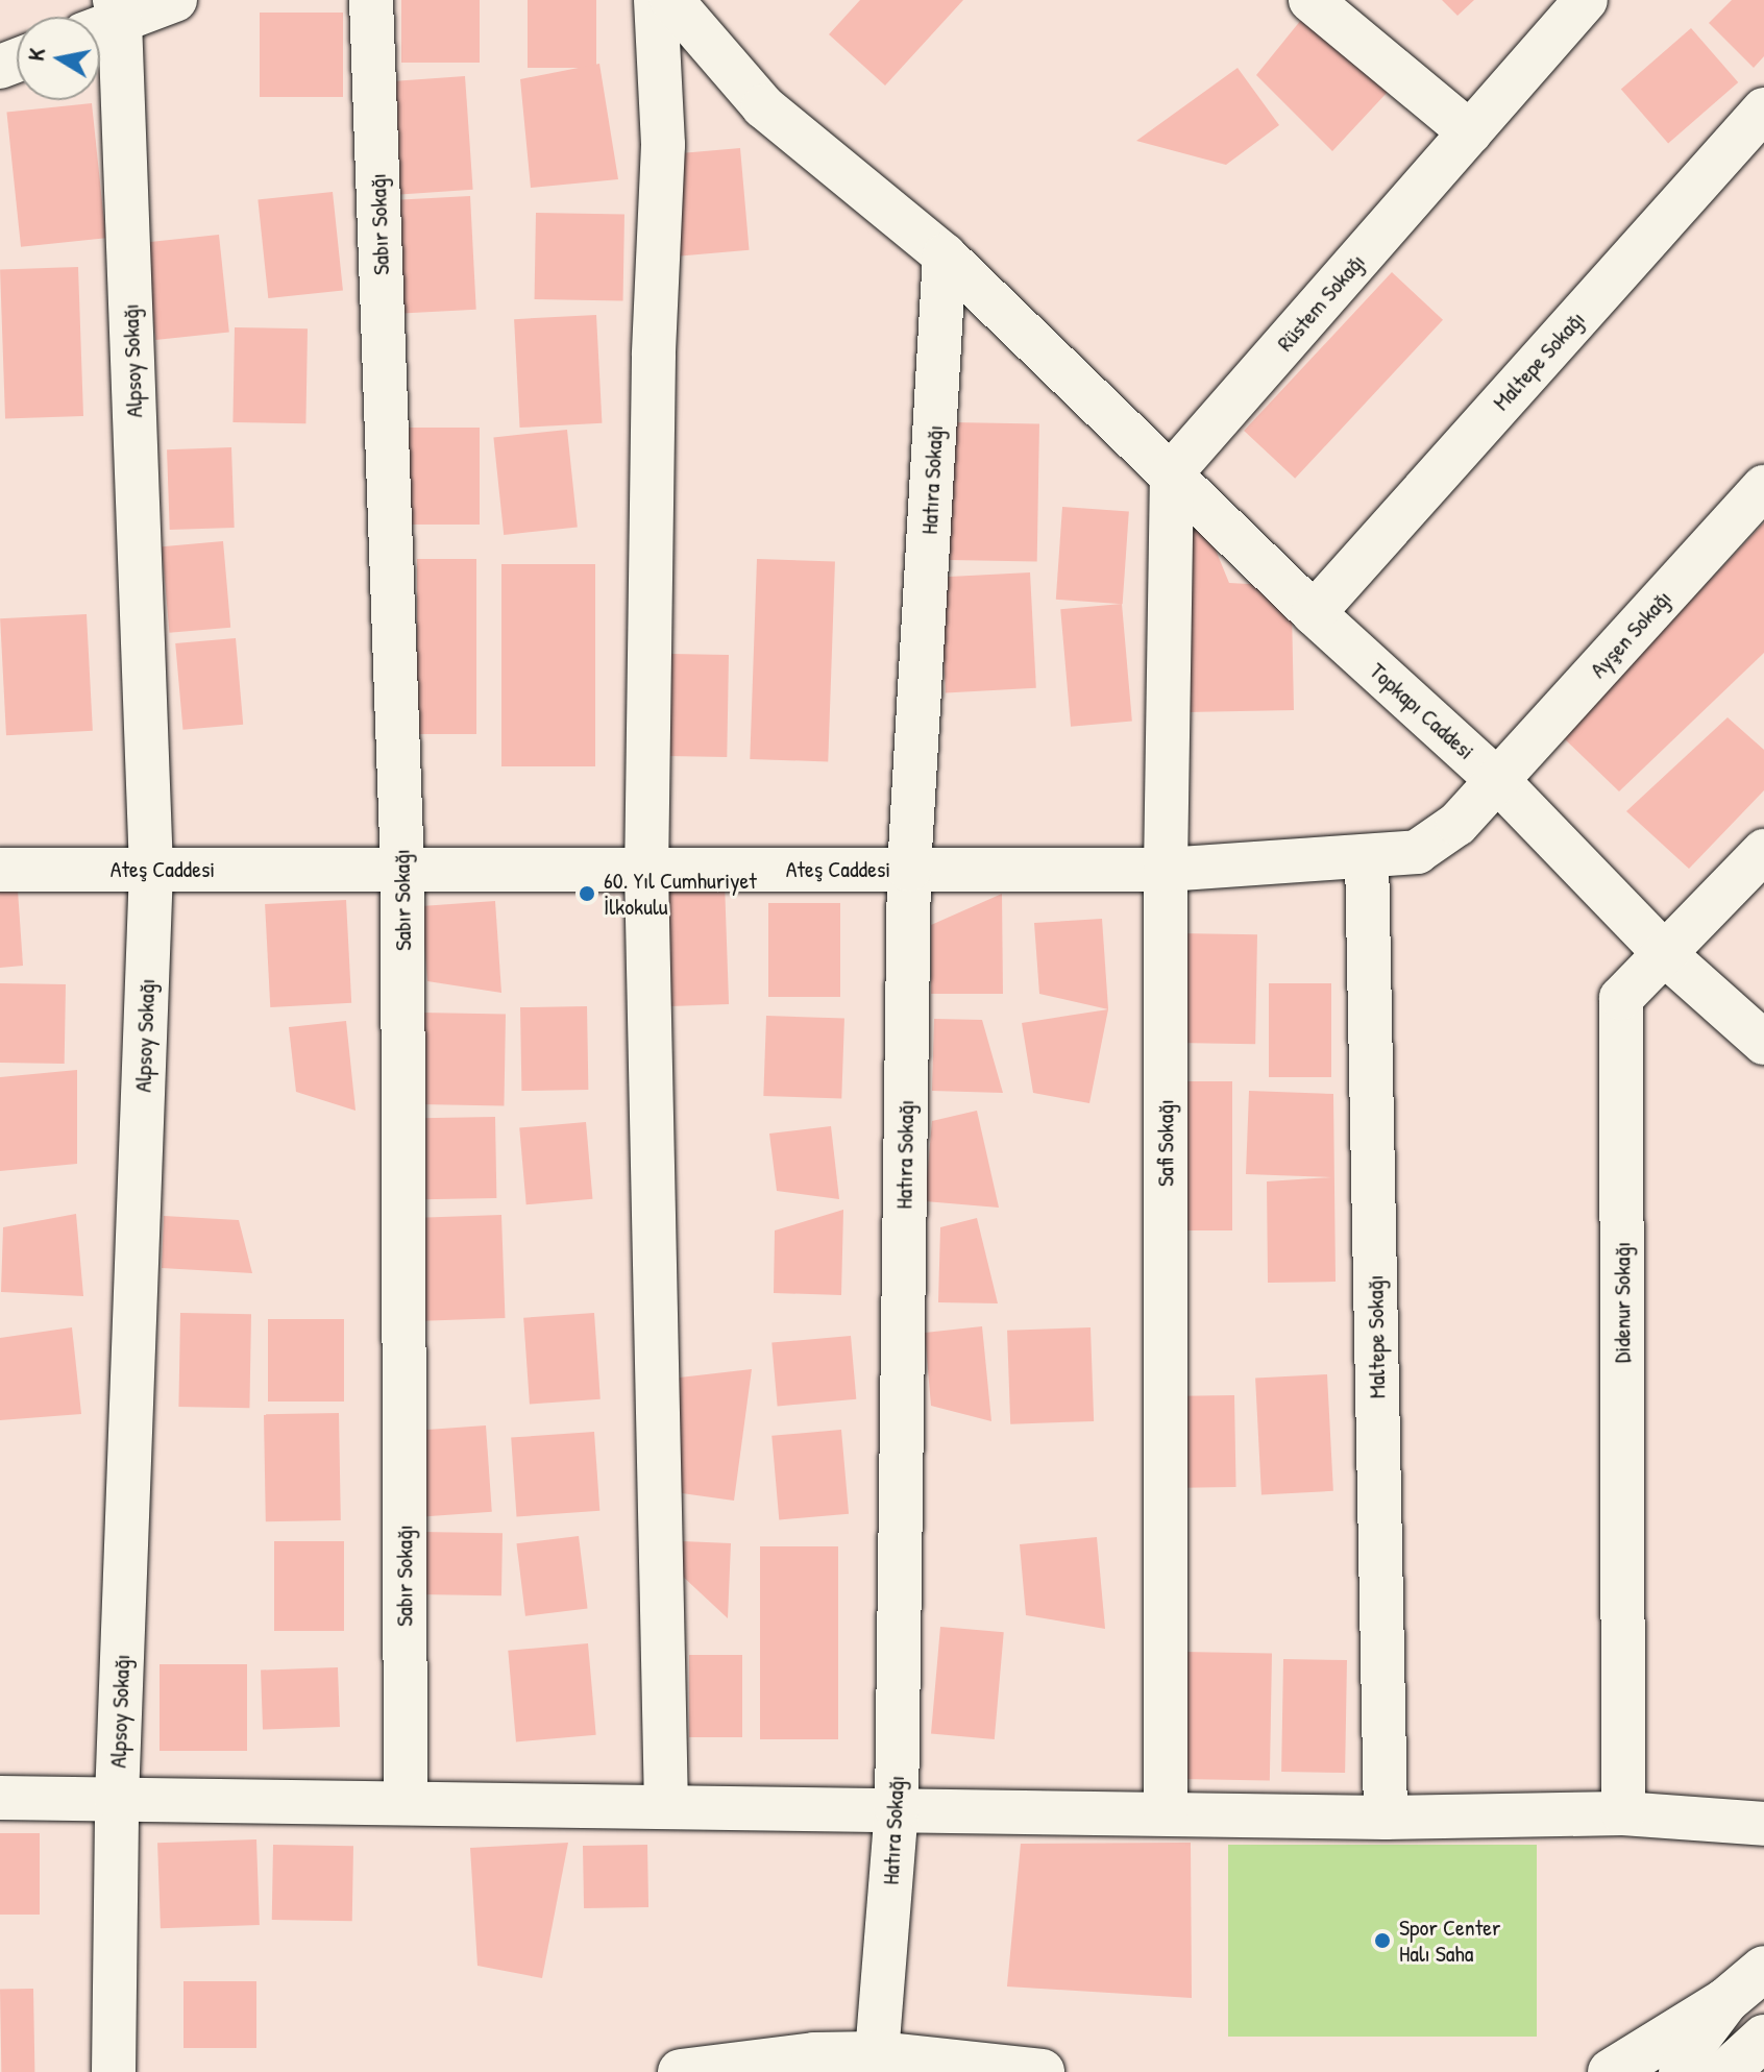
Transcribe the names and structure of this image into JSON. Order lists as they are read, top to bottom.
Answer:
{
  "streets": {
    "street": [
      "Sabır Sokağı",
      "Rüstem Sokağı",
      "Alpsoy Sokağı",
      "Maltepe Sokağı",
      "Hatıra Sokağı",
      "Ayşen Sokağı",
      "Topkapı Caddesi",
      "Ateş Caddesi",
      "Safi Sokağı",
      "Didenur Sokağı"
    ]
  },
  "crossings": [
    ["Sabır Sokağı", "Ateş Caddesi"],
    ["Rüstem Sokağı", "Topkapı Caddesi"],
    ["Rüstem Sokağı", "Safi Sokağı"],
    ["Alpsoy Sokağı", "Ateş Caddesi"],
    ["Maltepe Sokağı", "Topkapı Caddesi"],
    ["Maltepe Sokağı", "Ateş Caddesi"],
    ["Hatıra Sokağı", "Topkapı Caddesi"],
    ["Hatıra Sokağı", "Ateş Caddesi"],
    ["Ayşen Sokağı", "Topkapı Caddesi"],
    ["Ayşen Sokağı", "Ateş Caddesi"],
    ["Topkapı Caddesi", "Ateş Caddesi"],
    ["Topkapı Caddesi", "Safi Sokağı"],
    ["Topkapı Caddesi", "Didenur Sokağı"],
    ["Ateş Caddesi", "Safi Sokağı"]
  ],
  "places": ["60. Yıl Cumhuriyet İlkokulu", "Spor Center Halı Saha"],
  "north": "left"
}
